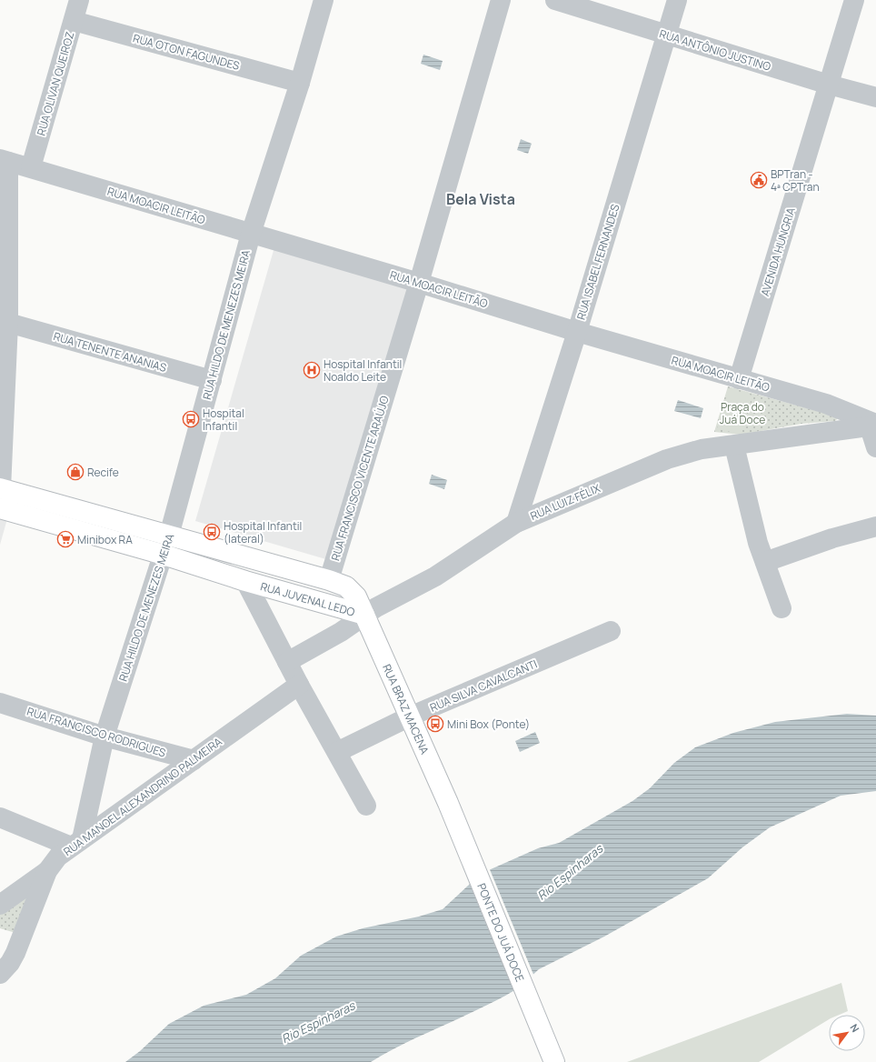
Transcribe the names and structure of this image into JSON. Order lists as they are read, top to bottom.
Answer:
{
  "streets": {
    "main road": ["RUA JUVENAL LEDO", "RUA BRAZ MACENA", "PONTE DO JUÁ DOCE"],
    "street": [
      "RUA ANTÔNIO JUSTINO",
      "RUA OTON FAGUNDES",
      "RUA OLIVAN QUEIROZ",
      "RUA MOACIR LEITÃO",
      "AVENIDA HUNGRIA",
      "RUA ISABEL FERNANDES",
      "RUA HILDO DE MENEZES MEIRA",
      "RUA TENENTE ANANIAS",
      "RUA FRANCISCO VICENTE ARAÚJO",
      "RUA LUIZ FÉLIX",
      "RUA SILVA CAVALCANTI",
      "RUA FRANCISCO RODRIGUES",
      "RUA MANOEL ALEXANDRINO PALMEIRA"
    ]
  },
  "crossings": [
    ["RUA ANTÔNIO JUSTINO", "AVENIDA HUNGRIA"],
    ["RUA ANTÔNIO JUSTINO", "RUA ISABEL FERNANDES"],
    ["RUA OTON FAGUNDES", "RUA OLIVAN QUEIROZ"],
    ["RUA OTON FAGUNDES", "RUA HILDO DE MENEZES MEIRA"],
    ["RUA OLIVAN QUEIROZ", "RUA MOACIR LEITÃO"],
    ["RUA MOACIR LEITÃO", "AVENIDA HUNGRIA"],
    ["RUA MOACIR LEITÃO", "RUA ISABEL FERNANDES"],
    ["RUA MOACIR LEITÃO", "RUA HILDO DE MENEZES MEIRA"],
    ["RUA MOACIR LEITÃO", "RUA FRANCISCO VICENTE ARAÚJO"],
    ["RUA MOACIR LEITÃO", "RUA LUIZ FÉLIX"],
    ["RUA ISABEL FERNANDES", "RUA LUIZ FÉLIX"],
    ["RUA HILDO DE MENEZES MEIRA", "RUA TENENTE ANANIAS"],
    ["RUA HILDO DE MENEZES MEIRA", "RUA JUVENAL LEDO"],
    ["RUA HILDO DE MENEZES MEIRA", "RUA FRANCISCO RODRIGUES"],
    ["RUA HILDO DE MENEZES MEIRA", "RUA MANOEL ALEXANDRINO PALMEIRA"],
    ["RUA FRANCISCO VICENTE ARAÚJO", "RUA JUVENAL LEDO"],
    ["RUA LUIZ FÉLIX", "RUA JUVENAL LEDO"],
    ["RUA LUIZ FÉLIX", "RUA BRAZ MACENA"],
    ["RUA JUVENAL LEDO", "RUA BRAZ MACENA"],
    ["RUA SILVA CAVALCANTI", "RUA BRAZ MACENA"],
    ["RUA BRAZ MACENA", "PONTE DO JUÁ DOCE"],
    ["RUA FRANCISCO RODRIGUES", "RUA MANOEL ALEXANDRINO PALMEIRA"]
  ],
  "districts": ["Bela Vista"],
  "water": ["Rio Espinharas"],
  "parks": ["Praça do Juá Doce"],
  "places": {
    "public building": ["BPTran - 4ª CPTran"],
    "hospital": ["Hospital Infantil Noaldo Leite"],
    "bus stop": ["Hospital Infantil", "Hospital Infantil (lateral)", "Mini Box (Ponte)"],
    "shop": ["Recife"],
    "supermarket": ["Minibox RA"]
  },
  "north": "top right"
}
